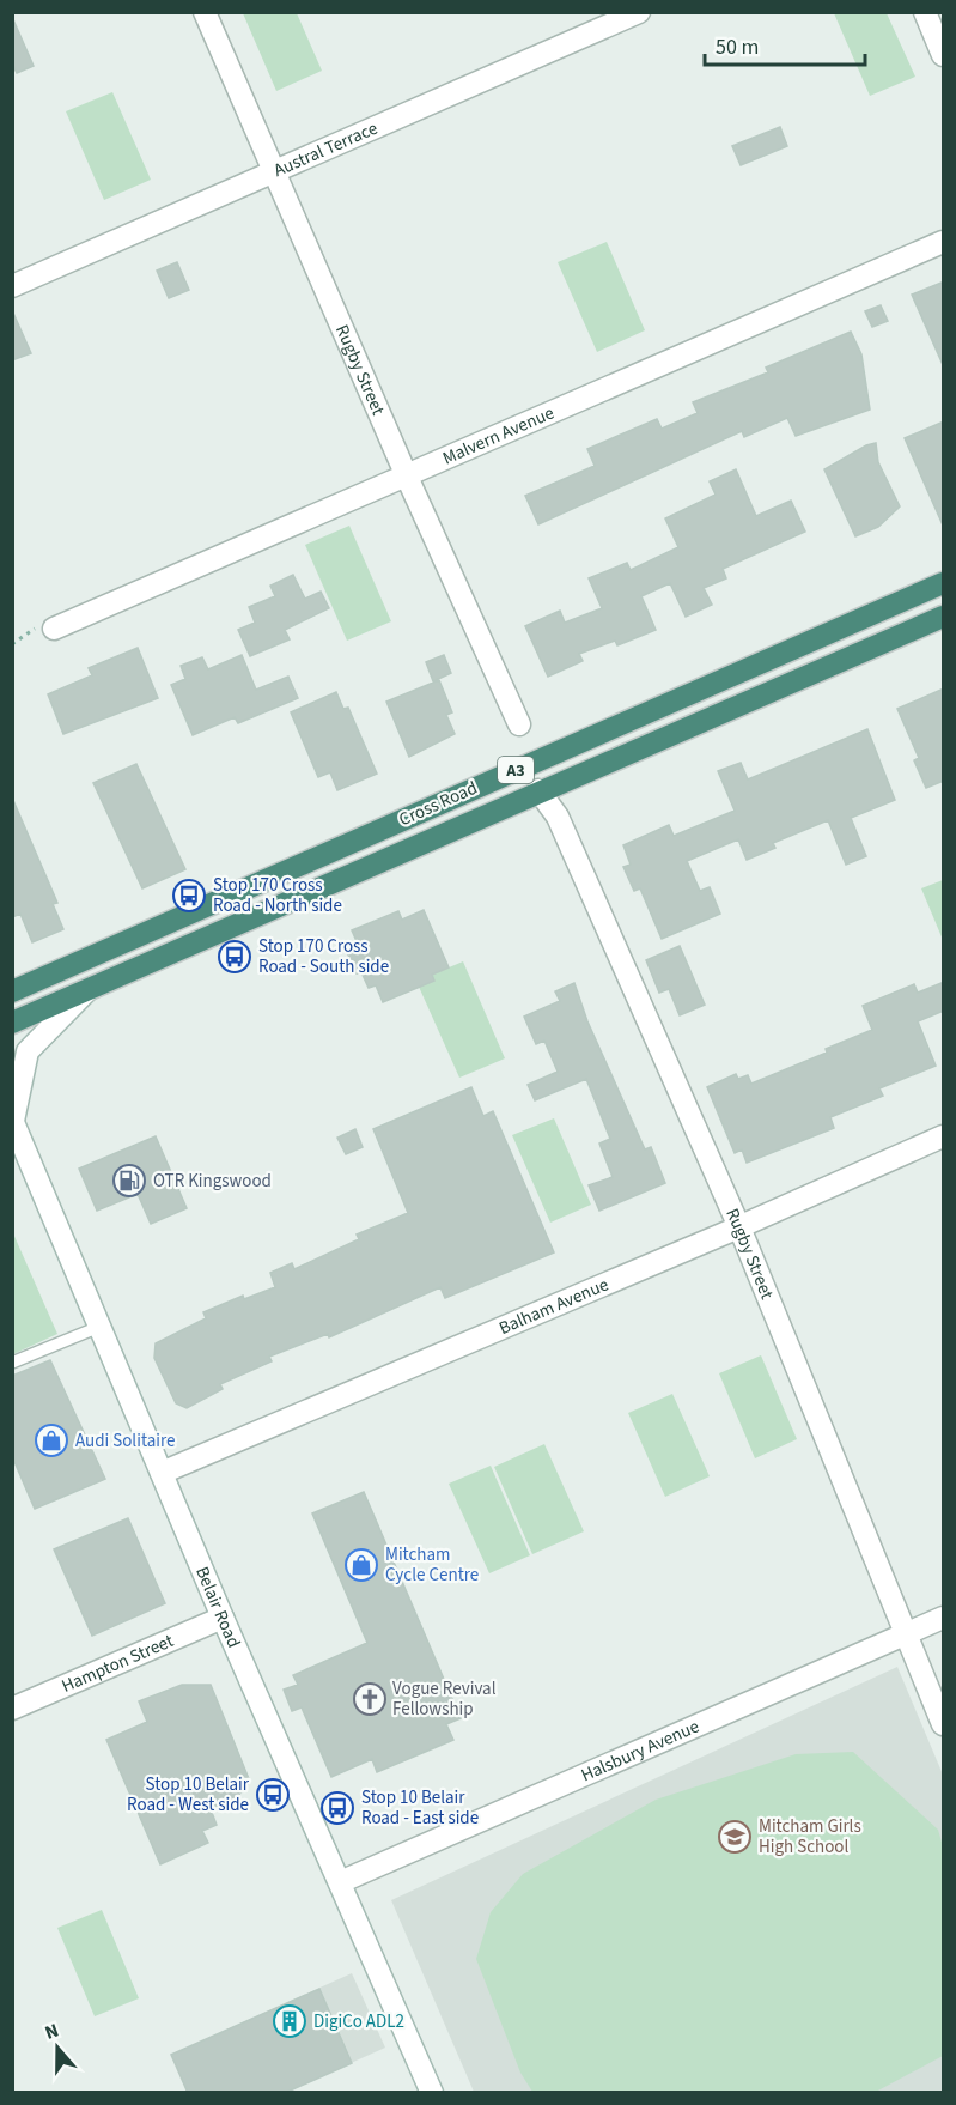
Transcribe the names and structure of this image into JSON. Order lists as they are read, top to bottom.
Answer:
{
  "streets": {
    "highway": ["A3", "Cross Road"],
    "street": [
      "Austral Terrace",
      "Rugby Street",
      "Malvern Avenue",
      "Balham Avenue",
      "Belair Road",
      "Hampton Street",
      "Halsbury Avenue"
    ]
  },
  "crossings": [
    ["Austral Terrace", "Rugby Street"],
    ["Rugby Street", "Malvern Avenue"],
    ["Rugby Street", "Cross Road"],
    ["Rugby Street", "Balham Avenue"],
    ["Rugby Street", "Halsbury Avenue"],
    ["Balham Avenue", "Belair Road"],
    ["Belair Road", "Hampton Street"],
    ["Belair Road", "Halsbury Avenue"]
  ],
  "places": {
    "bus stop": [
      "Stop 170 Cross Road - North side",
      "Stop 170 Cross Road - South side",
      "Stop 10 Belair Road - West side",
      "Stop 10 Belair Road - East side"
    ],
    "fuel station": ["OTR Kingswood"],
    "shop": ["Audi Solitaire", "Mitcham Cycle Centre"],
    "church": ["Vogue Revival Fellowship"],
    "school or university": ["Mitcham Girls High School"],
    "building": ["DigiCo ADL2"]
  },
  "scale_bar": "50 m",
  "north": "top"
}
